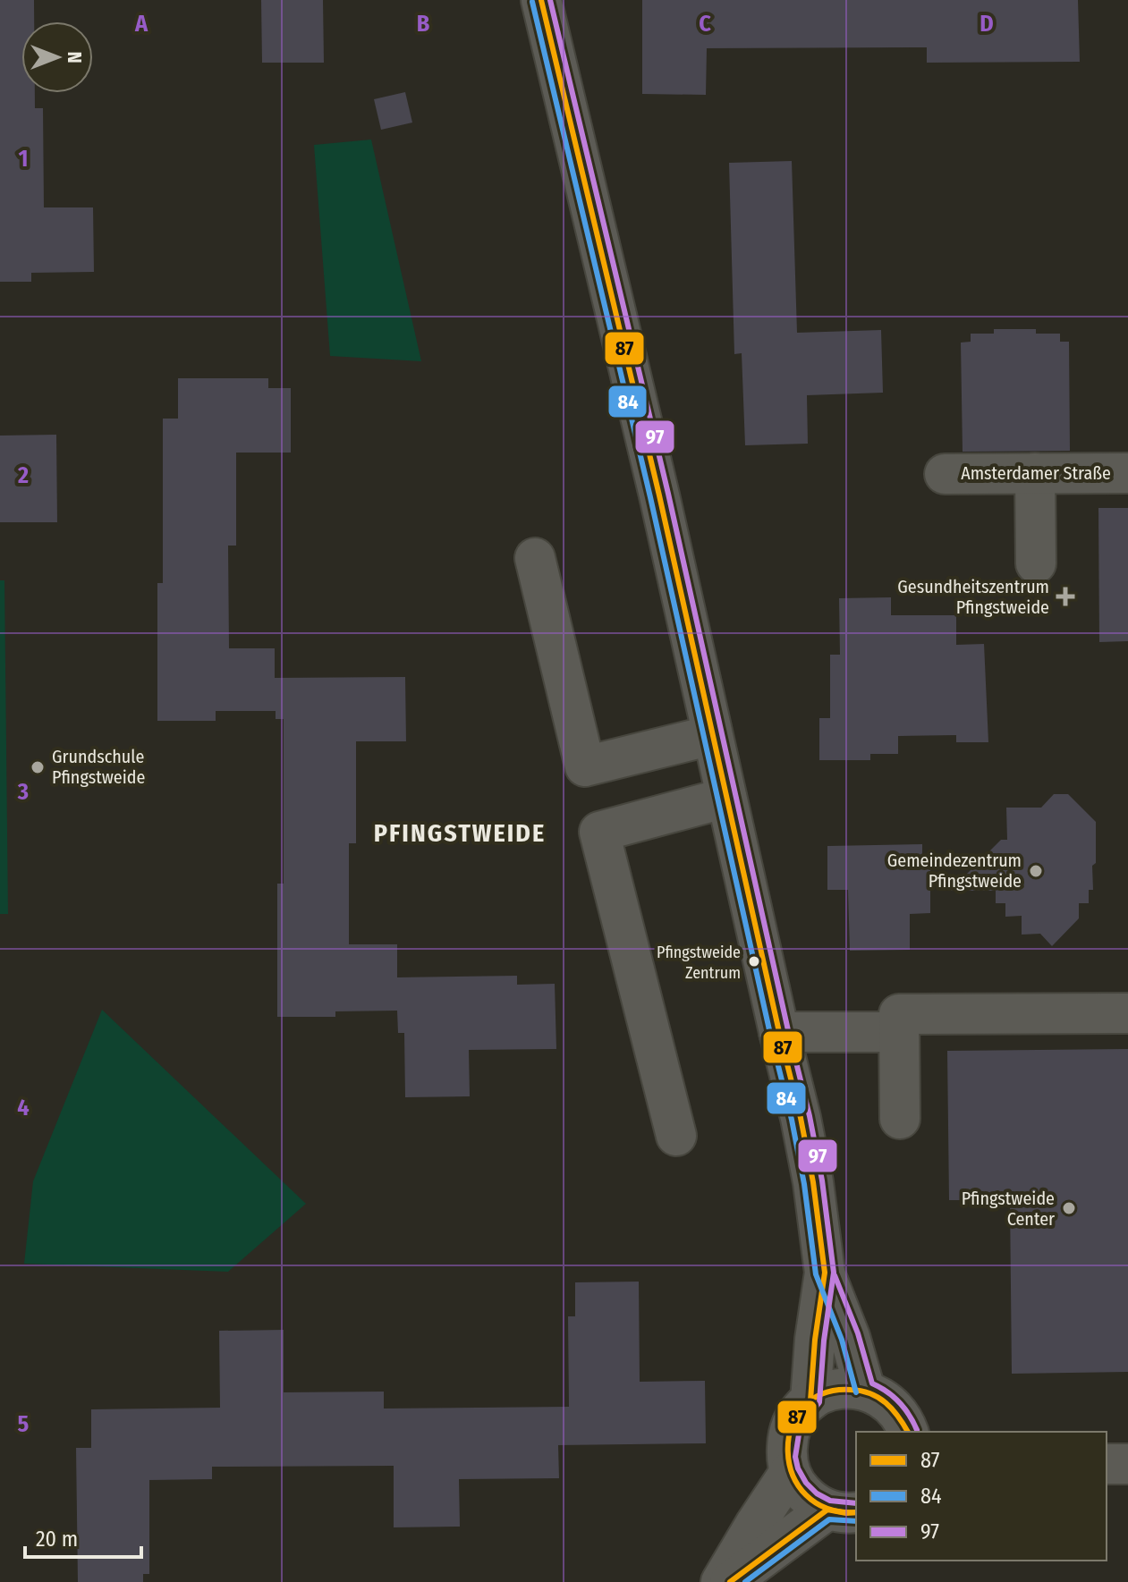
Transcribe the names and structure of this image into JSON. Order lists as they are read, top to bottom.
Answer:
{
  "streets": {
    "street": ["Amsterdamer Straße"]
  },
  "districts": ["PFINGSTWEIDE"],
  "places": {
    "health": ["Gesundheitszentrum Pfingstweide"],
    "other": [
      "Grundschule Pfingstweide",
      "Gemeindezentrum Pfingstweide",
      "Pfingstweide Zentrum",
      "Pfingstweide Center"
    ]
  },
  "lines": ["transit line 87", "transit line 97", "transit line 84"],
  "legend": ["87", "84", "97"],
  "scale_bar": "20 m",
  "north": "right",
  "grid": {
    "columns": [
      "A",
      "B",
      "C",
      "D"
    ],
    "rows": [
      "1",
      "2",
      "3",
      "4",
      "5"
    ]
  }
}
